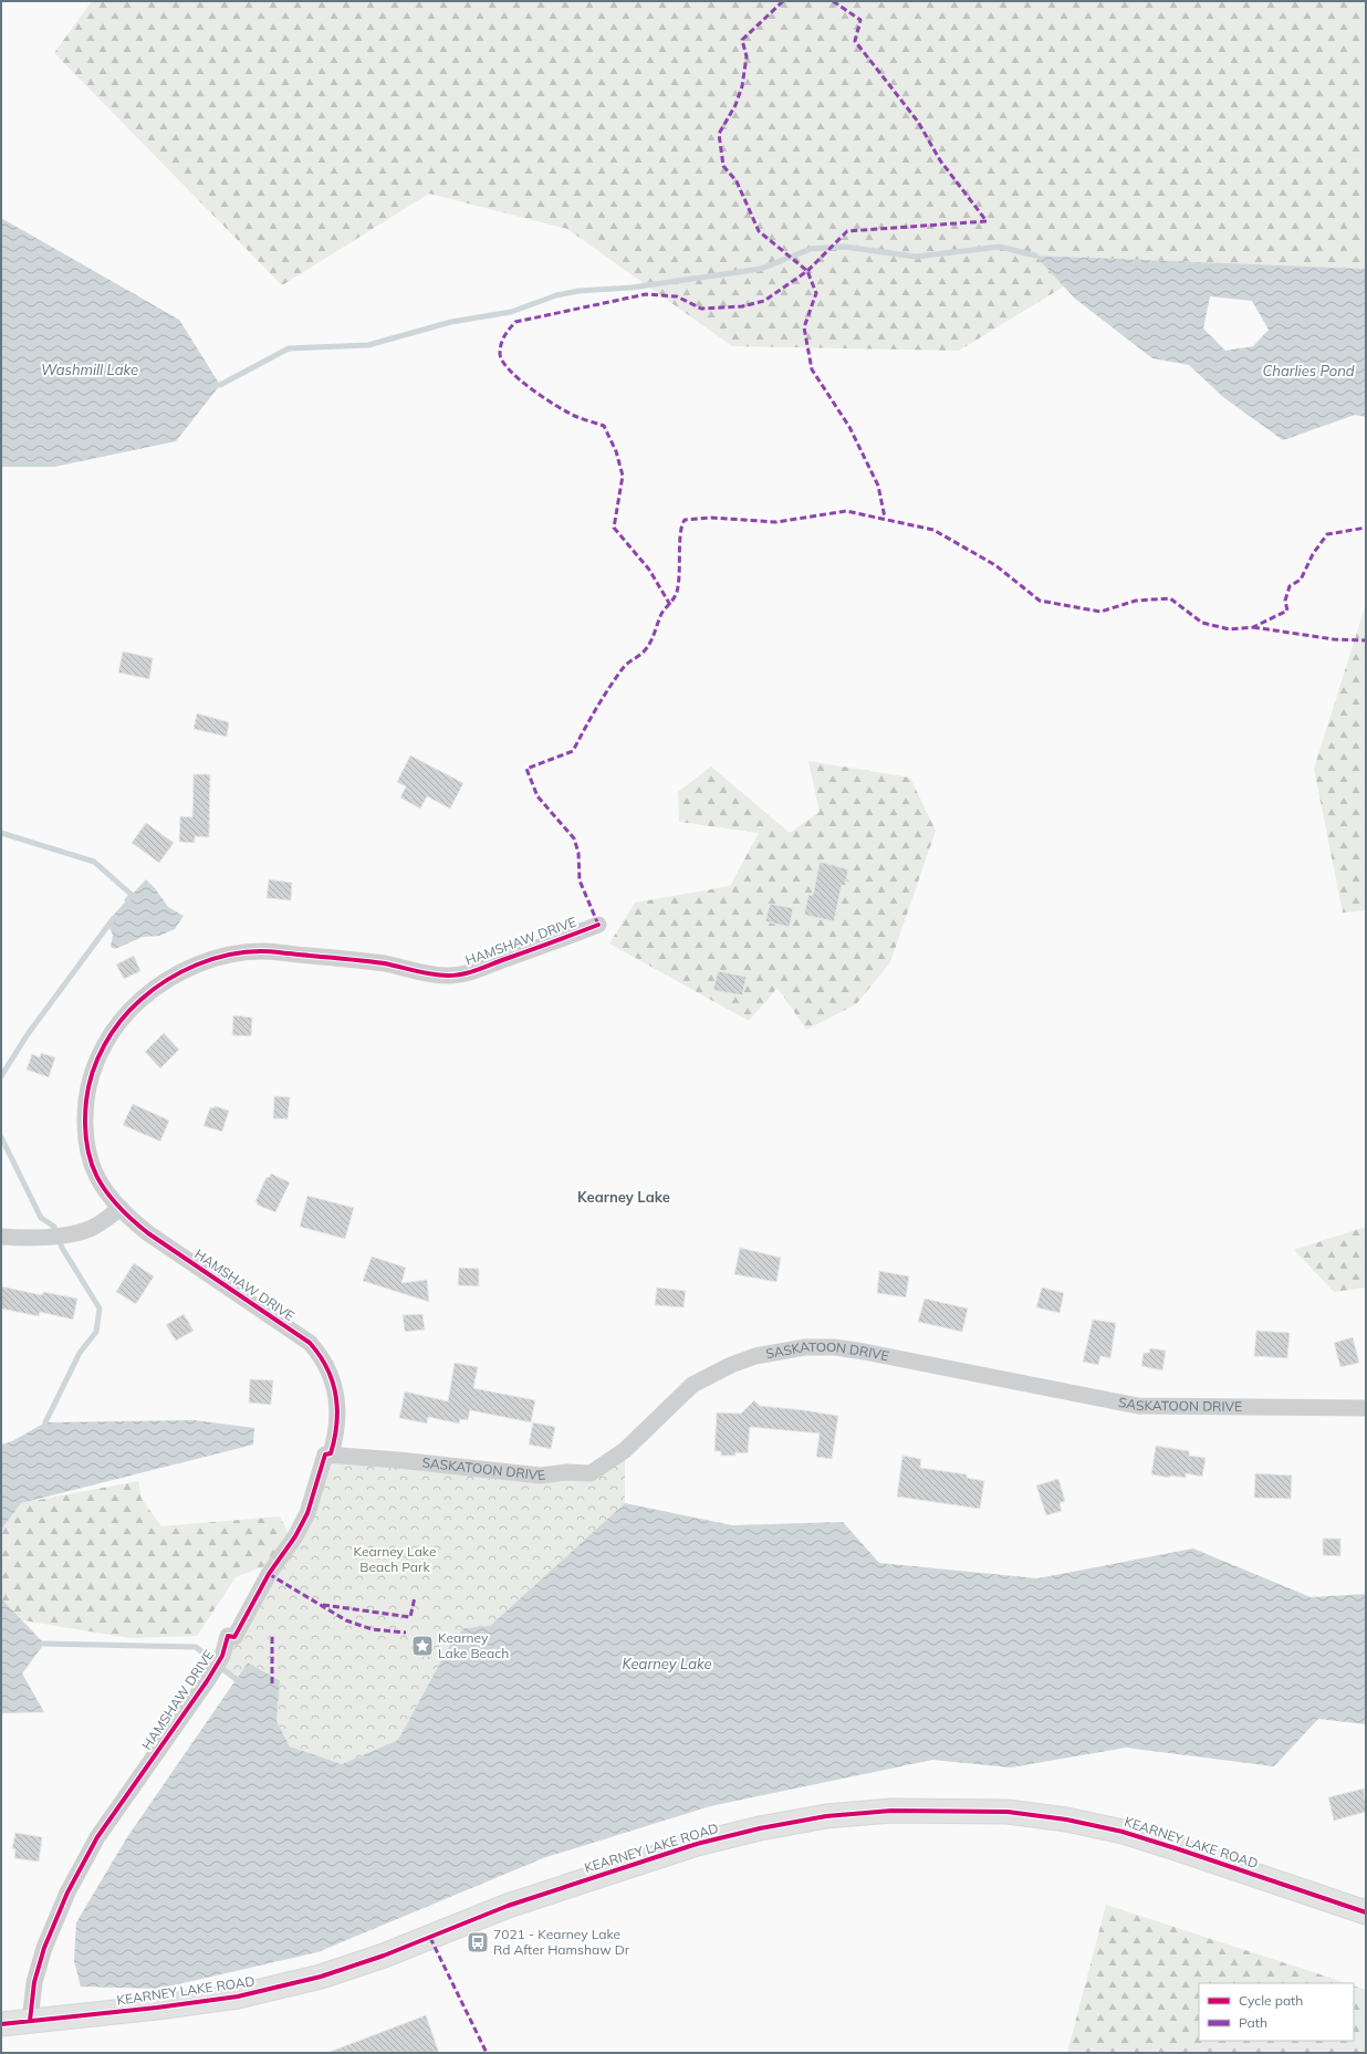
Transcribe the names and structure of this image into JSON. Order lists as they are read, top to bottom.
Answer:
{
  "streets": {
    "main road": ["KEARNEY LAKE ROAD"],
    "street": ["HAMSHAW DRIVE", "SASKATOON DRIVE"]
  },
  "crossings": [
    ["HAMSHAW DRIVE", "SASKATOON DRIVE"],
    ["HAMSHAW DRIVE", "KEARNEY LAKE ROAD"]
  ],
  "districts": ["Kearney Lake"],
  "water": ["Washmill Lake", "Charlies Pond", "Kearney Lake"],
  "parks": ["Kearney Lake Beach Park"],
  "places": {
    "place": ["Kearney Lake Beach"],
    "bus stop": ["7021 - Kearney Lake Rd After Hamshaw Dr"]
  },
  "legend": ["Cycle path", "Path"]
}
